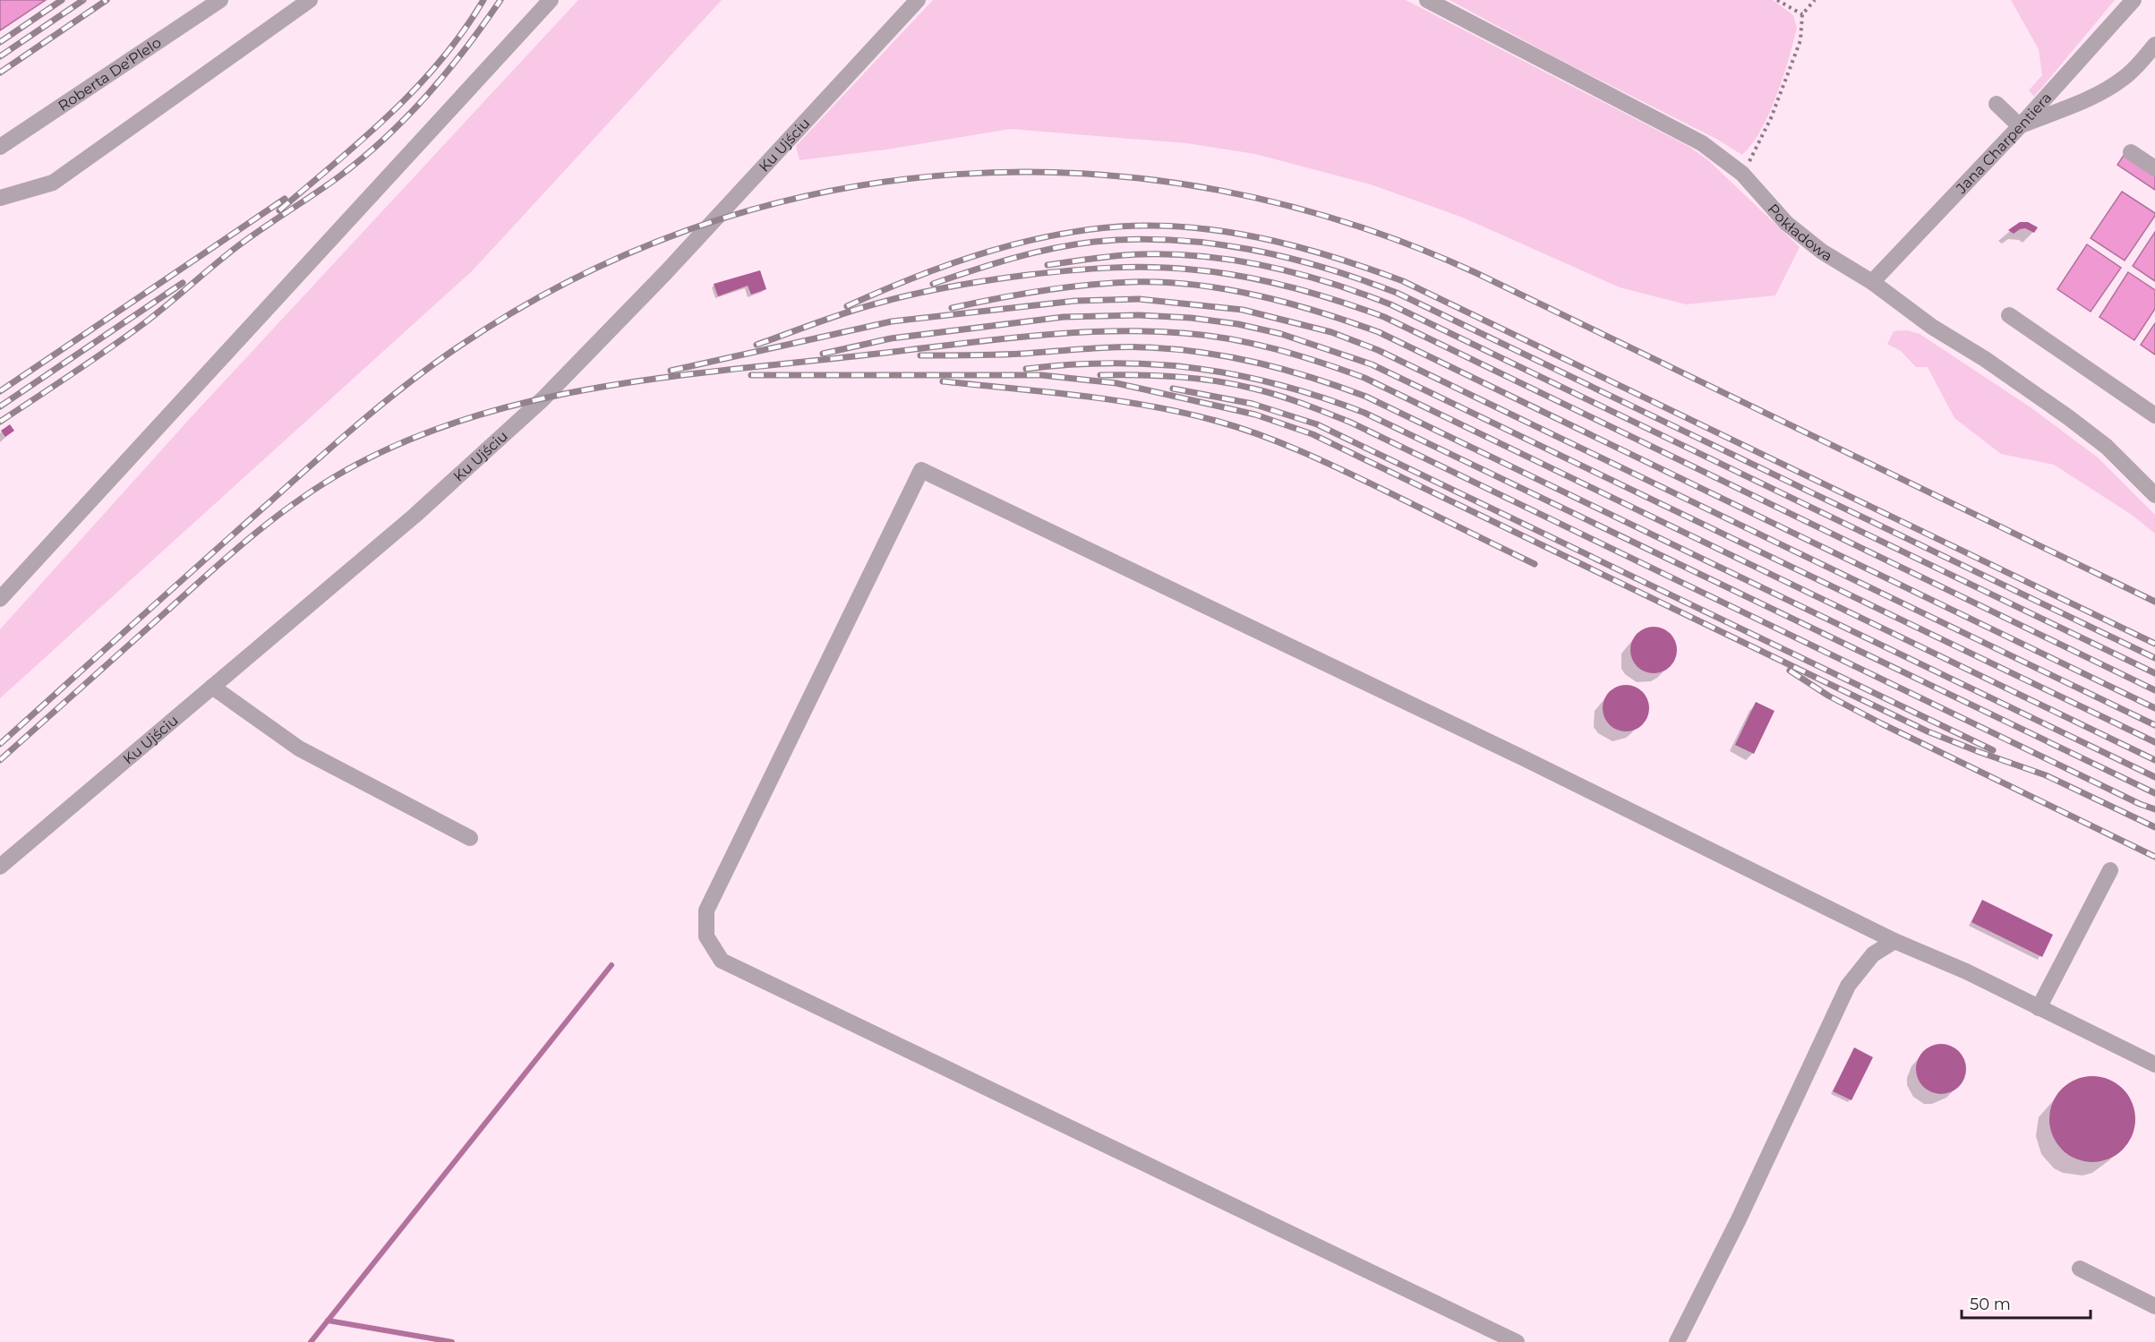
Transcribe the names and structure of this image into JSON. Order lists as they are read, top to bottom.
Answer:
{
  "streets": {
    "street": [
      "Roberta De'Plelo",
      "Jana Charpentiera",
      "Ku Ujściu",
      "Pokładowa"
    ]
  },
  "crossings": [
    ["Jana Charpentiera", "Pokładowa"]
  ],
  "scale_bar": "50 m"
}
